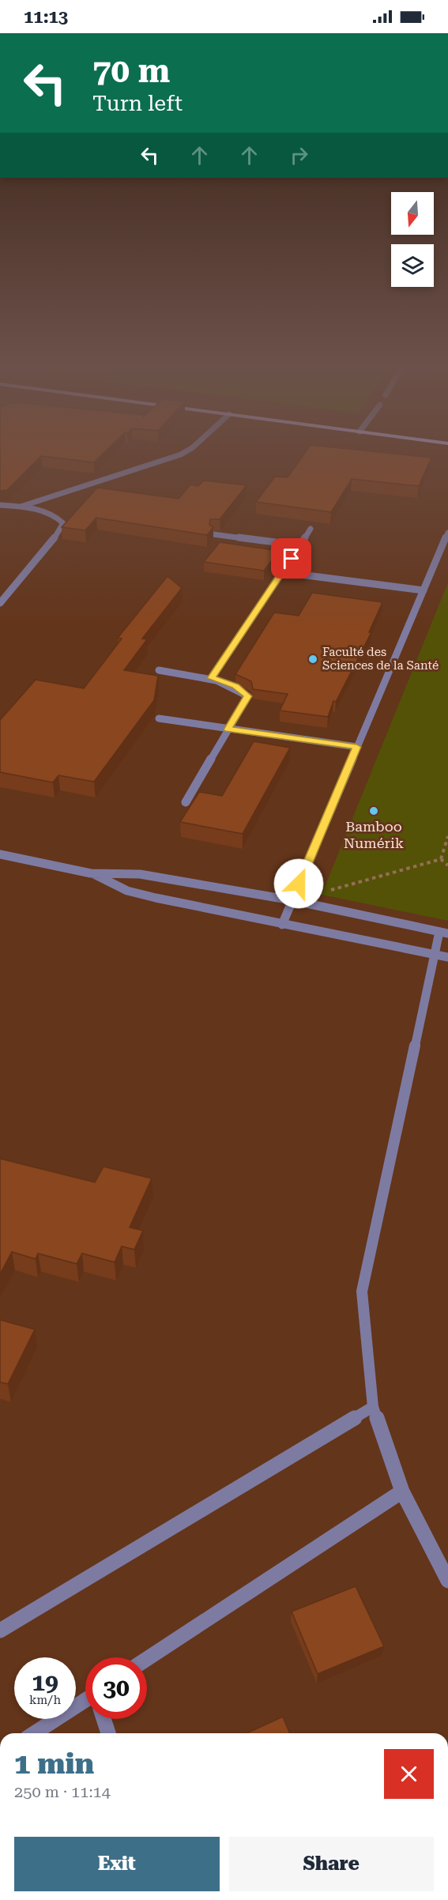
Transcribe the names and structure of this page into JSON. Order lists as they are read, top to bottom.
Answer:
{
  "places": ["Faculté des Sciences de la Santé", "Bamboo Numérik"],
  "north": "bottom",
  "page": {
    "status": "11:13",
    "turn": ["70 m", "Turn left"],
    "speed": "19 km/h",
    "limit": "30",
    "heading": ["1 min", "250 m · 11:14"],
    "buttons": ["Exit", "Share"]
  }
}
